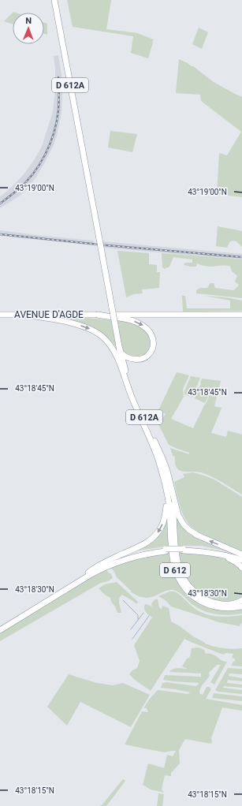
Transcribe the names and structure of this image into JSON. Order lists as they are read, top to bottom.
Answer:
{
  "streets": {
    "highway": ["D 612A", "D 612"],
    "main road": ["AVENUE D'AGDE"]
  },
  "crossings": [
    ["D 612A", "D 612"]
  ],
  "north": "top",
  "coordinates": [
    "43°19'00\"N",
    "43°18'45\"N",
    "43°18'30\"N",
    "43°18'15\"N"
  ]
}
